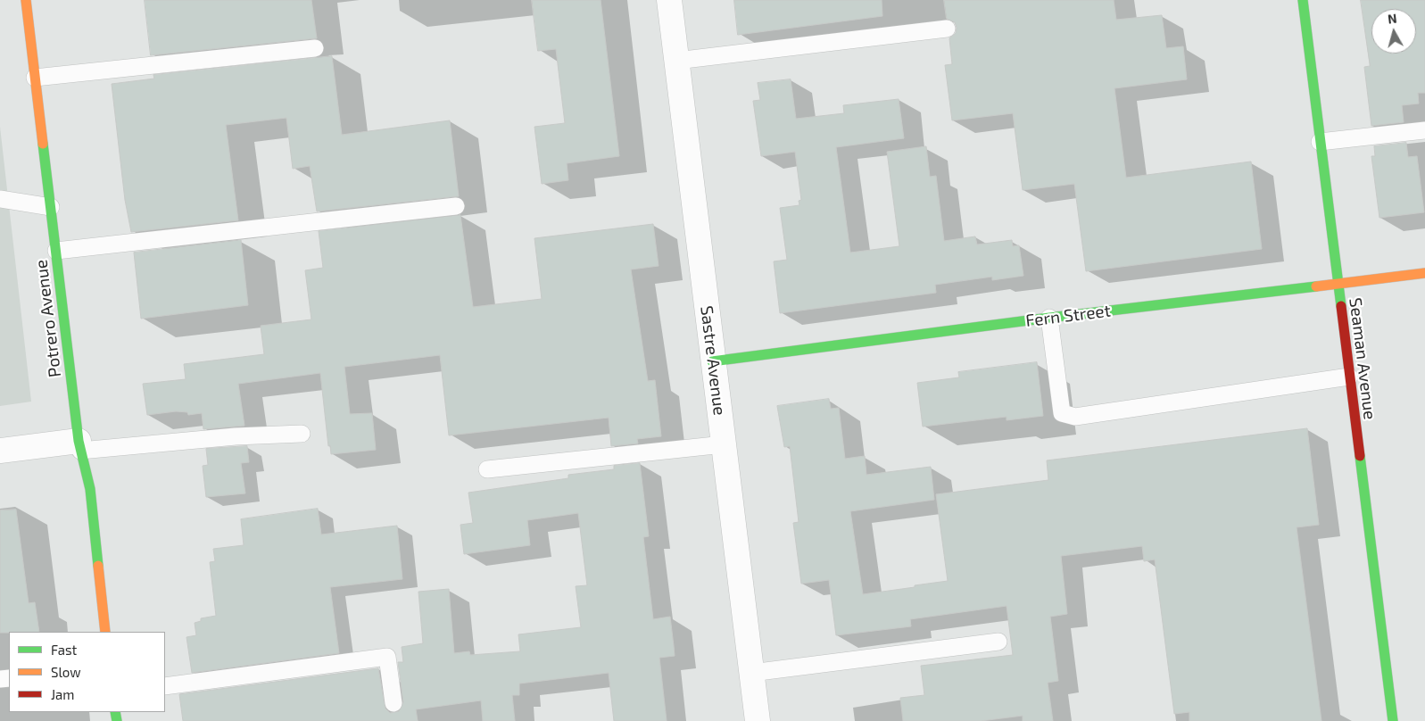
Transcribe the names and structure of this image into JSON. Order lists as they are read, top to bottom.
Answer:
{
  "streets": {
    "street": [
      "Fern Street",
      "Potrero Avenue",
      "Seaman Avenue",
      "Sastre Avenue"
    ]
  },
  "crossings": [
    ["Fern Street", "Seaman Avenue"],
    ["Fern Street", "Sastre Avenue"]
  ],
  "legend": ["Fast", "Slow", "Jam"],
  "north": "top"
}
